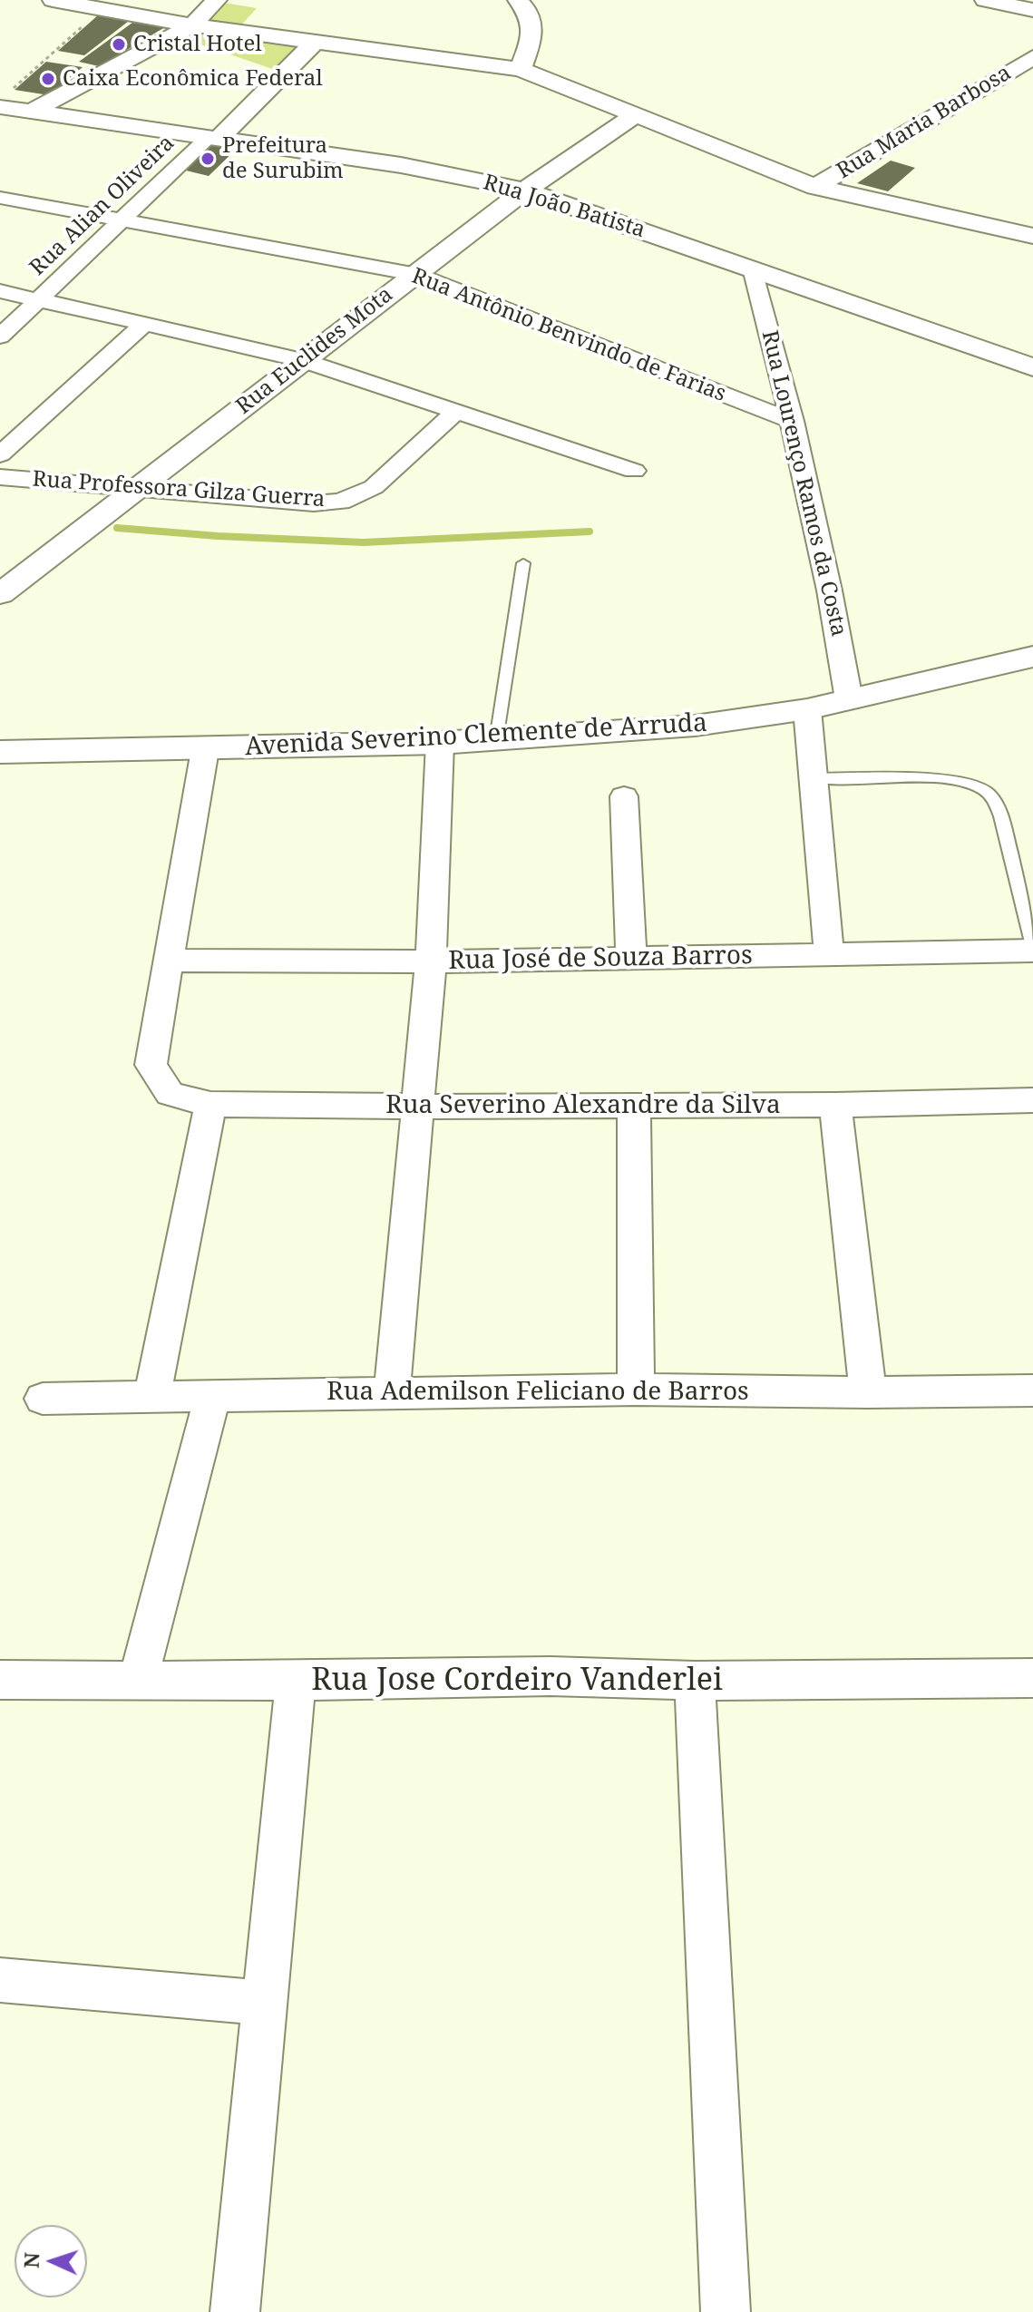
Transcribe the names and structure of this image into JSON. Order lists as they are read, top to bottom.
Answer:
{
  "streets": {
    "main road": [
      "Rua Maria Barbosa",
      "Rua João Batista",
      "Rua Euclides Mota",
      "Avenida Severino Clemente de Arruda"
    ],
    "street": [
      "Rua Alian Oliveira",
      "Rua Antônio Benvindo de Farias",
      "Rua Lourenço Ramos da Costa",
      "Rua Professora Gilza Guerra",
      "Rua José de Souza Barros",
      "Rua Severino Alexandre da Silva",
      "Rua Ademilson Feliciano de Barros",
      "Rua Jose Cordeiro Vanderlei"
    ]
  },
  "crossings": [
    ["Rua Alian Oliveira", "Rua João Batista"],
    ["Rua Alian Oliveira", "Rua Antônio Benvindo de Farias"],
    ["Rua João Batista", "Rua Euclides Mota"],
    ["Rua João Batista", "Rua Lourenço Ramos da Costa"],
    ["Rua Antônio Benvindo de Farias", "Rua Euclides Mota"],
    ["Rua Antônio Benvindo de Farias", "Rua Lourenço Ramos da Costa"],
    ["Rua Euclides Mota", "Rua Professora Gilza Guerra"],
    ["Rua Lourenço Ramos da Costa", "Avenida Severino Clemente de Arruda"],
    ["Rua José de Souza Barros", "Rua Severino Alexandre da Silva"]
  ],
  "places": ["Cristal Hotel", "Caixa Econômica Federal", "Prefeitura de Surubim"],
  "north": "left"
}
